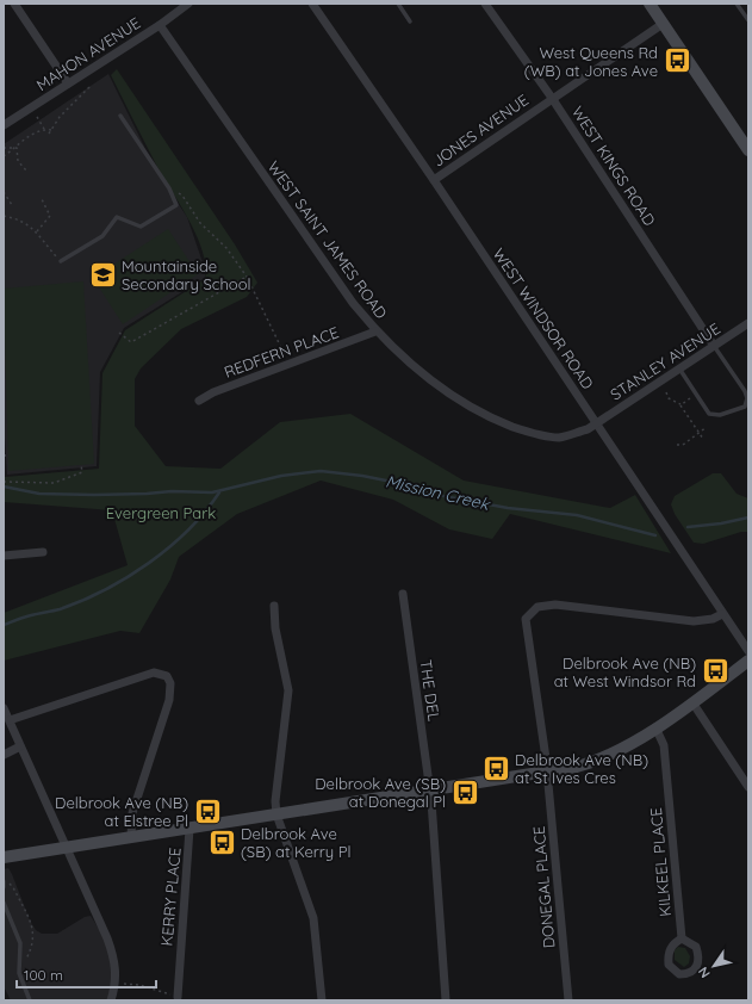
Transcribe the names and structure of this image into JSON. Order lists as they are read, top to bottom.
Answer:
{
  "streets": {
    "street": [
      "MAHON AVENUE",
      "JONES AVENUE",
      "WEST KINGS ROAD",
      "WEST SAINT JAMES ROAD",
      "WEST WINDSOR ROAD",
      "REDFERN PLACE",
      "STANLEY AVENUE",
      "THE DEL",
      "KILKEEL PLACE",
      "DONEGAL PLACE",
      "KERRY PLACE"
    ]
  },
  "crossings": [
    ["MAHON AVENUE", "WEST SAINT JAMES ROAD"],
    ["JONES AVENUE", "WEST KINGS ROAD"],
    ["JONES AVENUE", "WEST WINDSOR ROAD"],
    ["WEST KINGS ROAD", "STANLEY AVENUE"],
    ["WEST SAINT JAMES ROAD", "WEST WINDSOR ROAD"],
    ["WEST SAINT JAMES ROAD", "REDFERN PLACE"],
    ["WEST SAINT JAMES ROAD", "STANLEY AVENUE"],
    ["WEST WINDSOR ROAD", "STANLEY AVENUE"],
    ["WEST WINDSOR ROAD", "DONEGAL PLACE"]
  ],
  "water": ["Mission Creek"],
  "parks": ["Evergreen Park"],
  "places": {
    "bus stop": [
      "West Queens Rd (WB) at Jones Ave",
      "Delbrook Ave (NB) at West Windsor Rd",
      "Delbrook Ave (NB) at St Ives Cres",
      "Delbrook Ave (SB) at Donegal Pl",
      "Delbrook Ave (NB) at Elstree Pl",
      "Delbrook Ave (SB) at Kerry Pl"
    ],
    "school or university": ["Mountainside Secondary School"]
  },
  "scale_bar": "100 m",
  "north": "bottom left"
}
